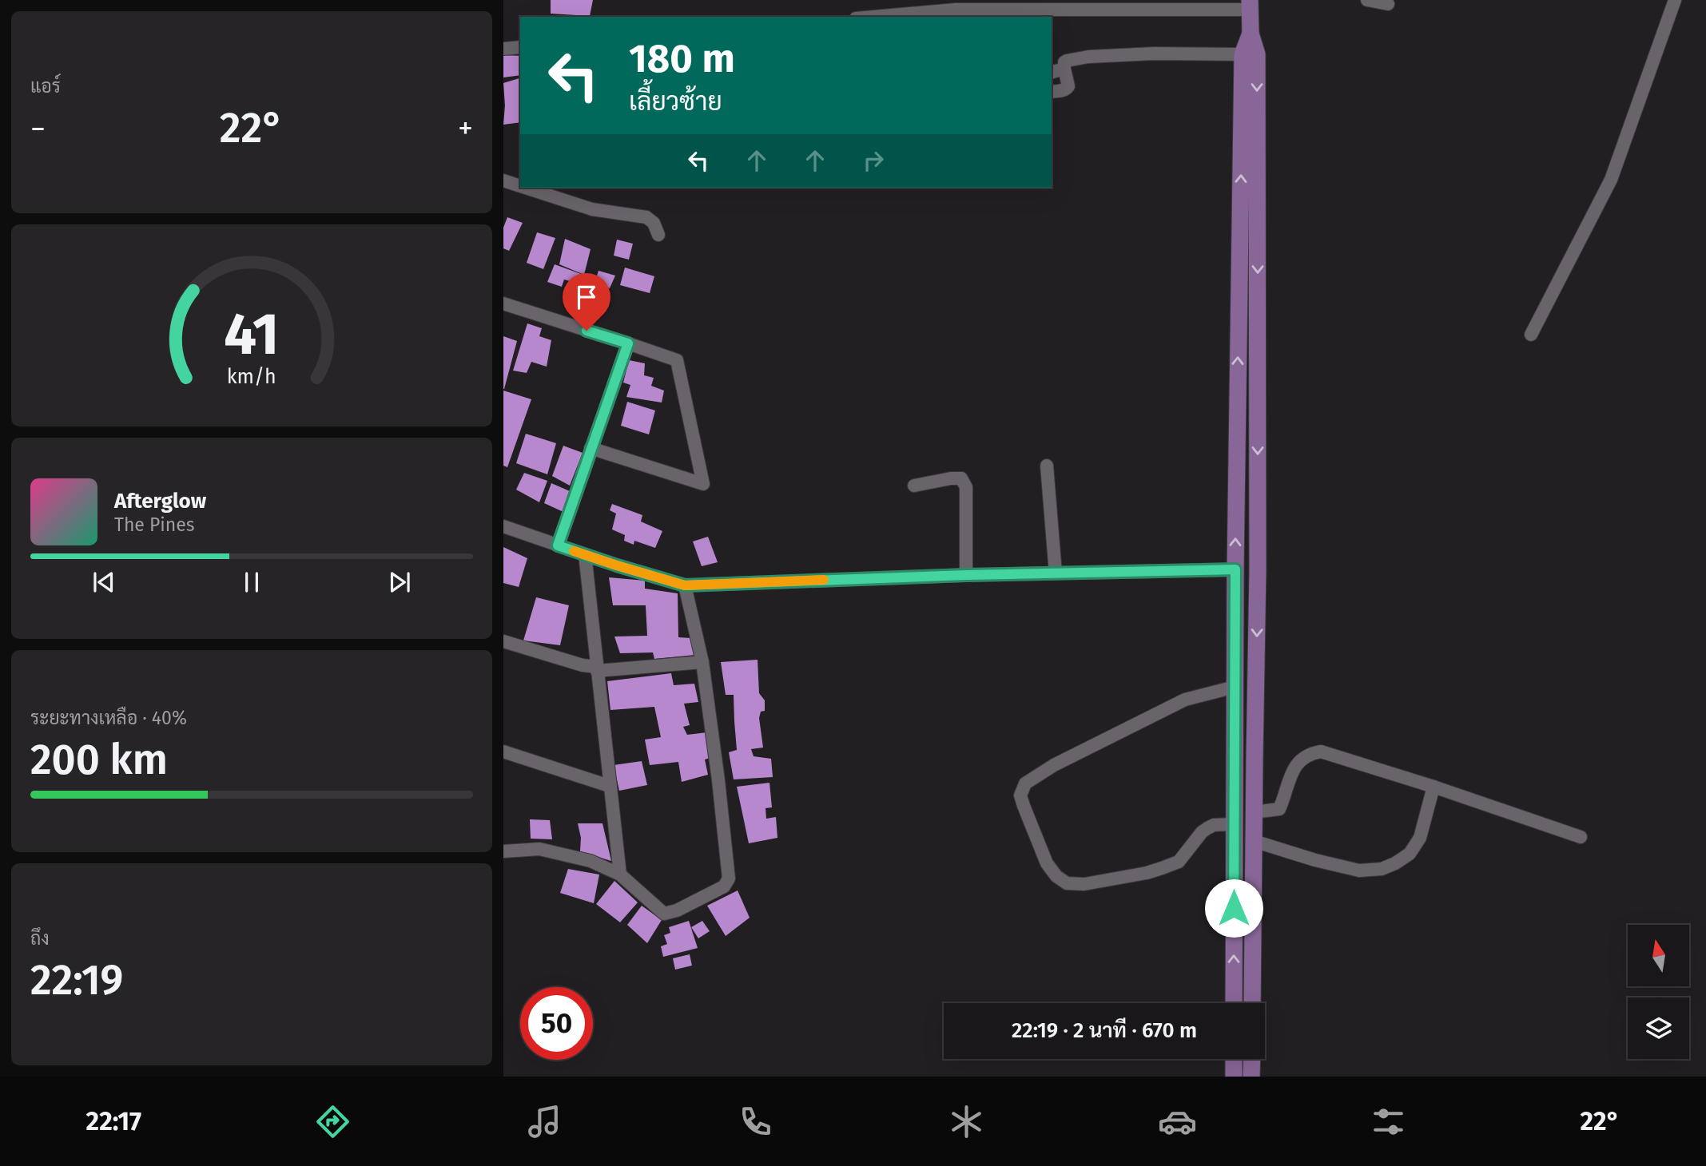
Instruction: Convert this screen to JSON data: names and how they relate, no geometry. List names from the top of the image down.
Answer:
{
  "north": "top",
  "page": {
    "tile": [
      "แอร์",
      ["ระยะทางเหลือ · 40%", "200 km"],
      ["ถึง", "22:19"]
    ],
    "turn": ["180 m", "เลี้ยวซ้าย"],
    "heat": ["−", "22°", "+"],
    "song": ["Afterglow", "The Pines"],
    "limit": "50",
    "trip": "22:19 · 2 นาที · 670 m",
    "tabs": ["22:17", "22°"],
    "gauge": ["41", "km/h"]
  }
}
